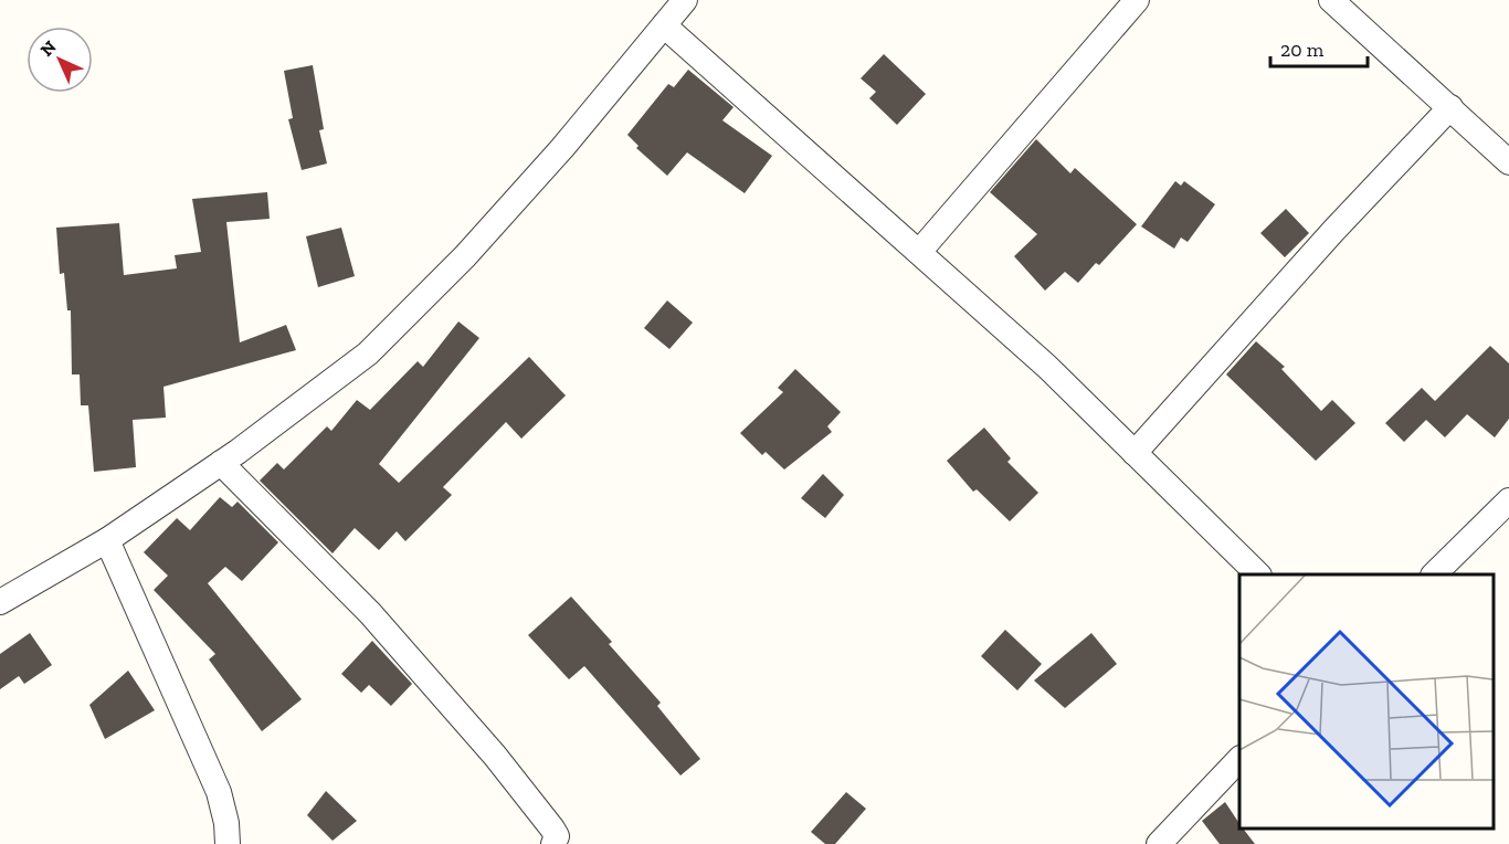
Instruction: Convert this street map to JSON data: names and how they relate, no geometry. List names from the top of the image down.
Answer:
{
  "scale_bar": "20 m",
  "north": "top left"
}
